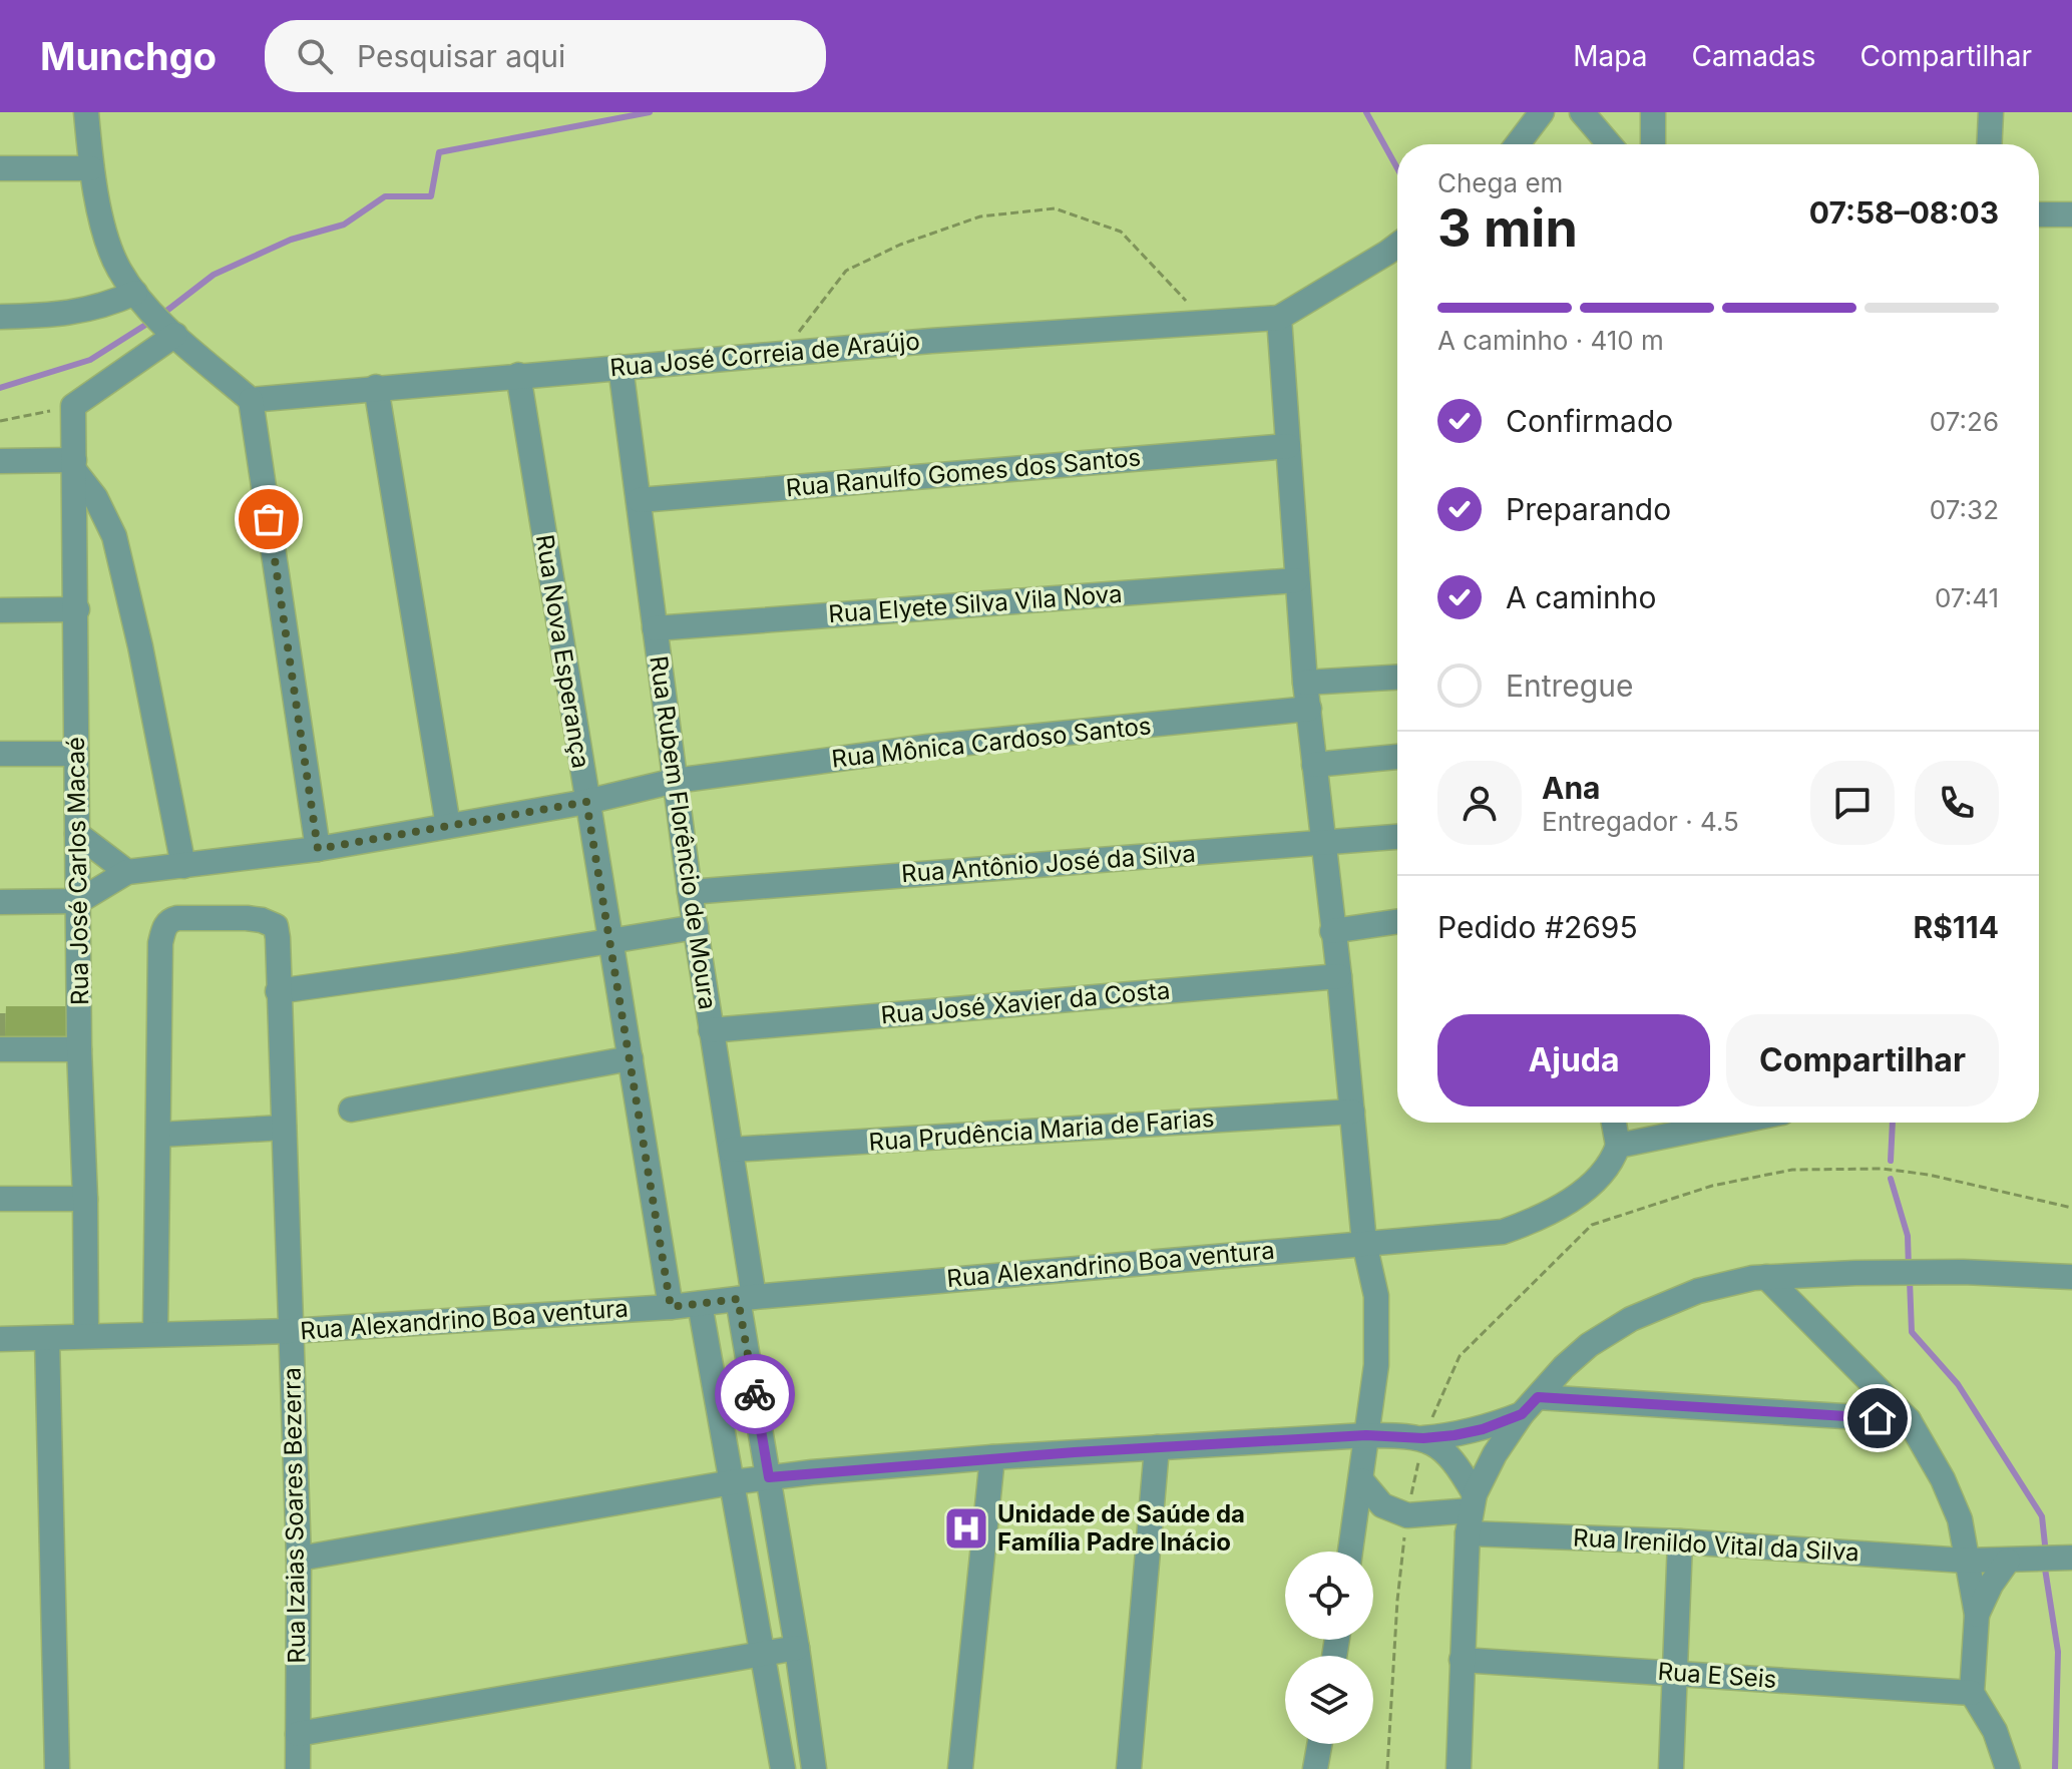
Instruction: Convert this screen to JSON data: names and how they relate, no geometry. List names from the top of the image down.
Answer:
{
  "streets": {
    "street": [
      "Rua José Correia de Araújo",
      "Rua Ranulfo Gomes dos Santos",
      "Rua Elyete Silva Vila Nova",
      "Rua Nova Esperança",
      "Rua Mônica Cardoso Santos",
      "Rua Rubem Florêncio de Moura",
      "Rua Antônio José da Silva",
      "Rua José Carlos Macaé",
      "Rua José Xavier da Costa",
      "Rua Prudência Maria de Farias",
      "Rua Alexandrino Boa ventura",
      "Rua Izaias Soares Bezerra",
      "Rua Irenildo Vital da Silva",
      "Rua E Seis"
    ]
  },
  "crossings": [
    ["Rua José Correia de Araújo", "Rua Nova Esperança"],
    ["Rua José Correia de Araújo", "Rua Rubem Florêncio de Moura"],
    ["Rua Ranulfo Gomes dos Santos", "Rua Rubem Florêncio de Moura"],
    ["Rua Elyete Silva Vila Nova", "Rua Rubem Florêncio de Moura"],
    ["Rua Nova Esperança", "Rua Mônica Cardoso Santos"],
    ["Rua Nova Esperança", "Rua Alexandrino Boa ventura"],
    ["Rua Mônica Cardoso Santos", "Rua Rubem Florêncio de Moura"],
    ["Rua Rubem Florêncio de Moura", "Rua Antônio José da Silva"],
    ["Rua Rubem Florêncio de Moura", "Rua José Xavier da Costa"],
    ["Rua Rubem Florêncio de Moura", "Rua Prudência Maria de Farias"],
    ["Rua Rubem Florêncio de Moura", "Rua Alexandrino Boa ventura"],
    ["Rua José Carlos Macaé", "Rua Alexandrino Boa ventura"],
    ["Rua Alexandrino Boa ventura", "Rua Izaias Soares Bezerra"]
  ],
  "places": {
    "hospital": ["Unidade de Saúde da Família Padre Inácio"]
  },
  "page": {
    "header": "Munchgo",
    "search": "Pesquisar aqui",
    "nav": ["Mapa", "Camadas", "Compartilhar"],
    "heading": ["3 min", "Chega em", "07:58–08:03"],
    "panel": [
      "Ana",
      "Entregador · 4.5",
      "Pedido #2695",
      "R$114"
    ],
    "bar": "A caminho · 410 m",
    "list": [
      ["Confirmado", "07:26"],
      ["Preparando", "07:32"],
      ["A caminho", "07:41"],
      "Entregue"
    ],
    "buttons": ["Ajuda", "Compartilhar"]
  }
}
